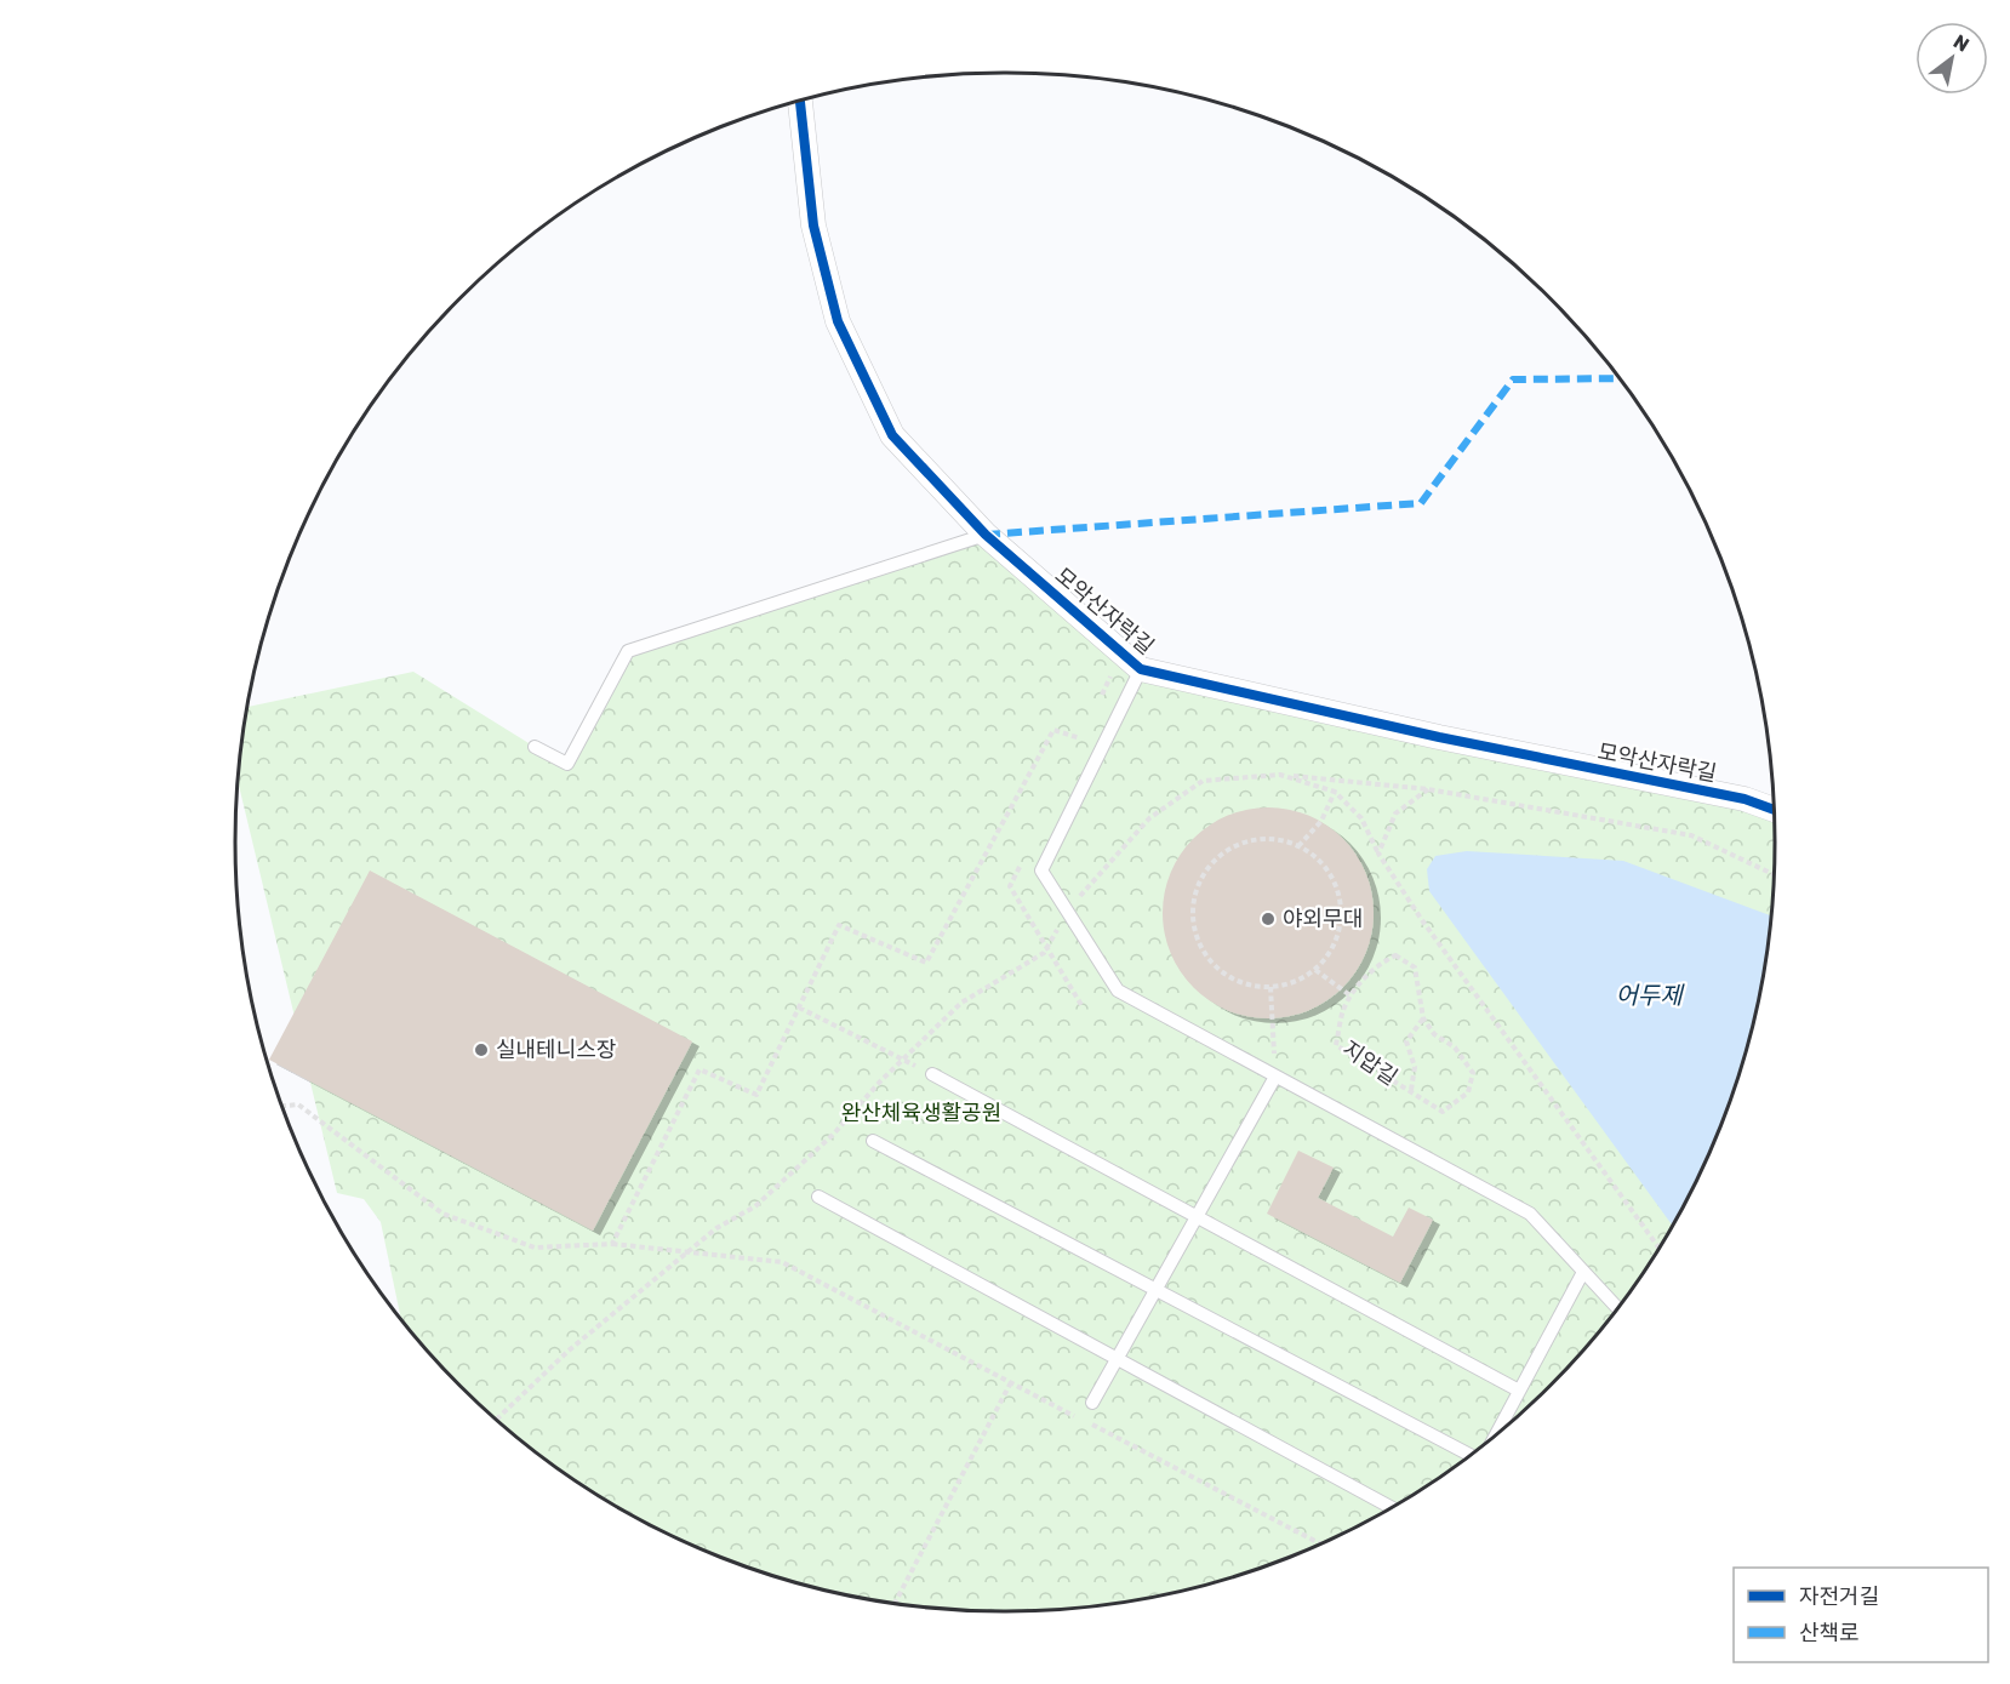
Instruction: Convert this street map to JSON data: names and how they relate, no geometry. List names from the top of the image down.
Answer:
{
  "streets": {
    "street": ["모악산자락길"],
    "path": ["지압길"]
  },
  "water": ["어두제"],
  "parks": ["완산체육생활공원"],
  "places": ["야외무대", "실내테니스장"],
  "legend": ["자전거길", "산책로"],
  "north": "top right"
}
